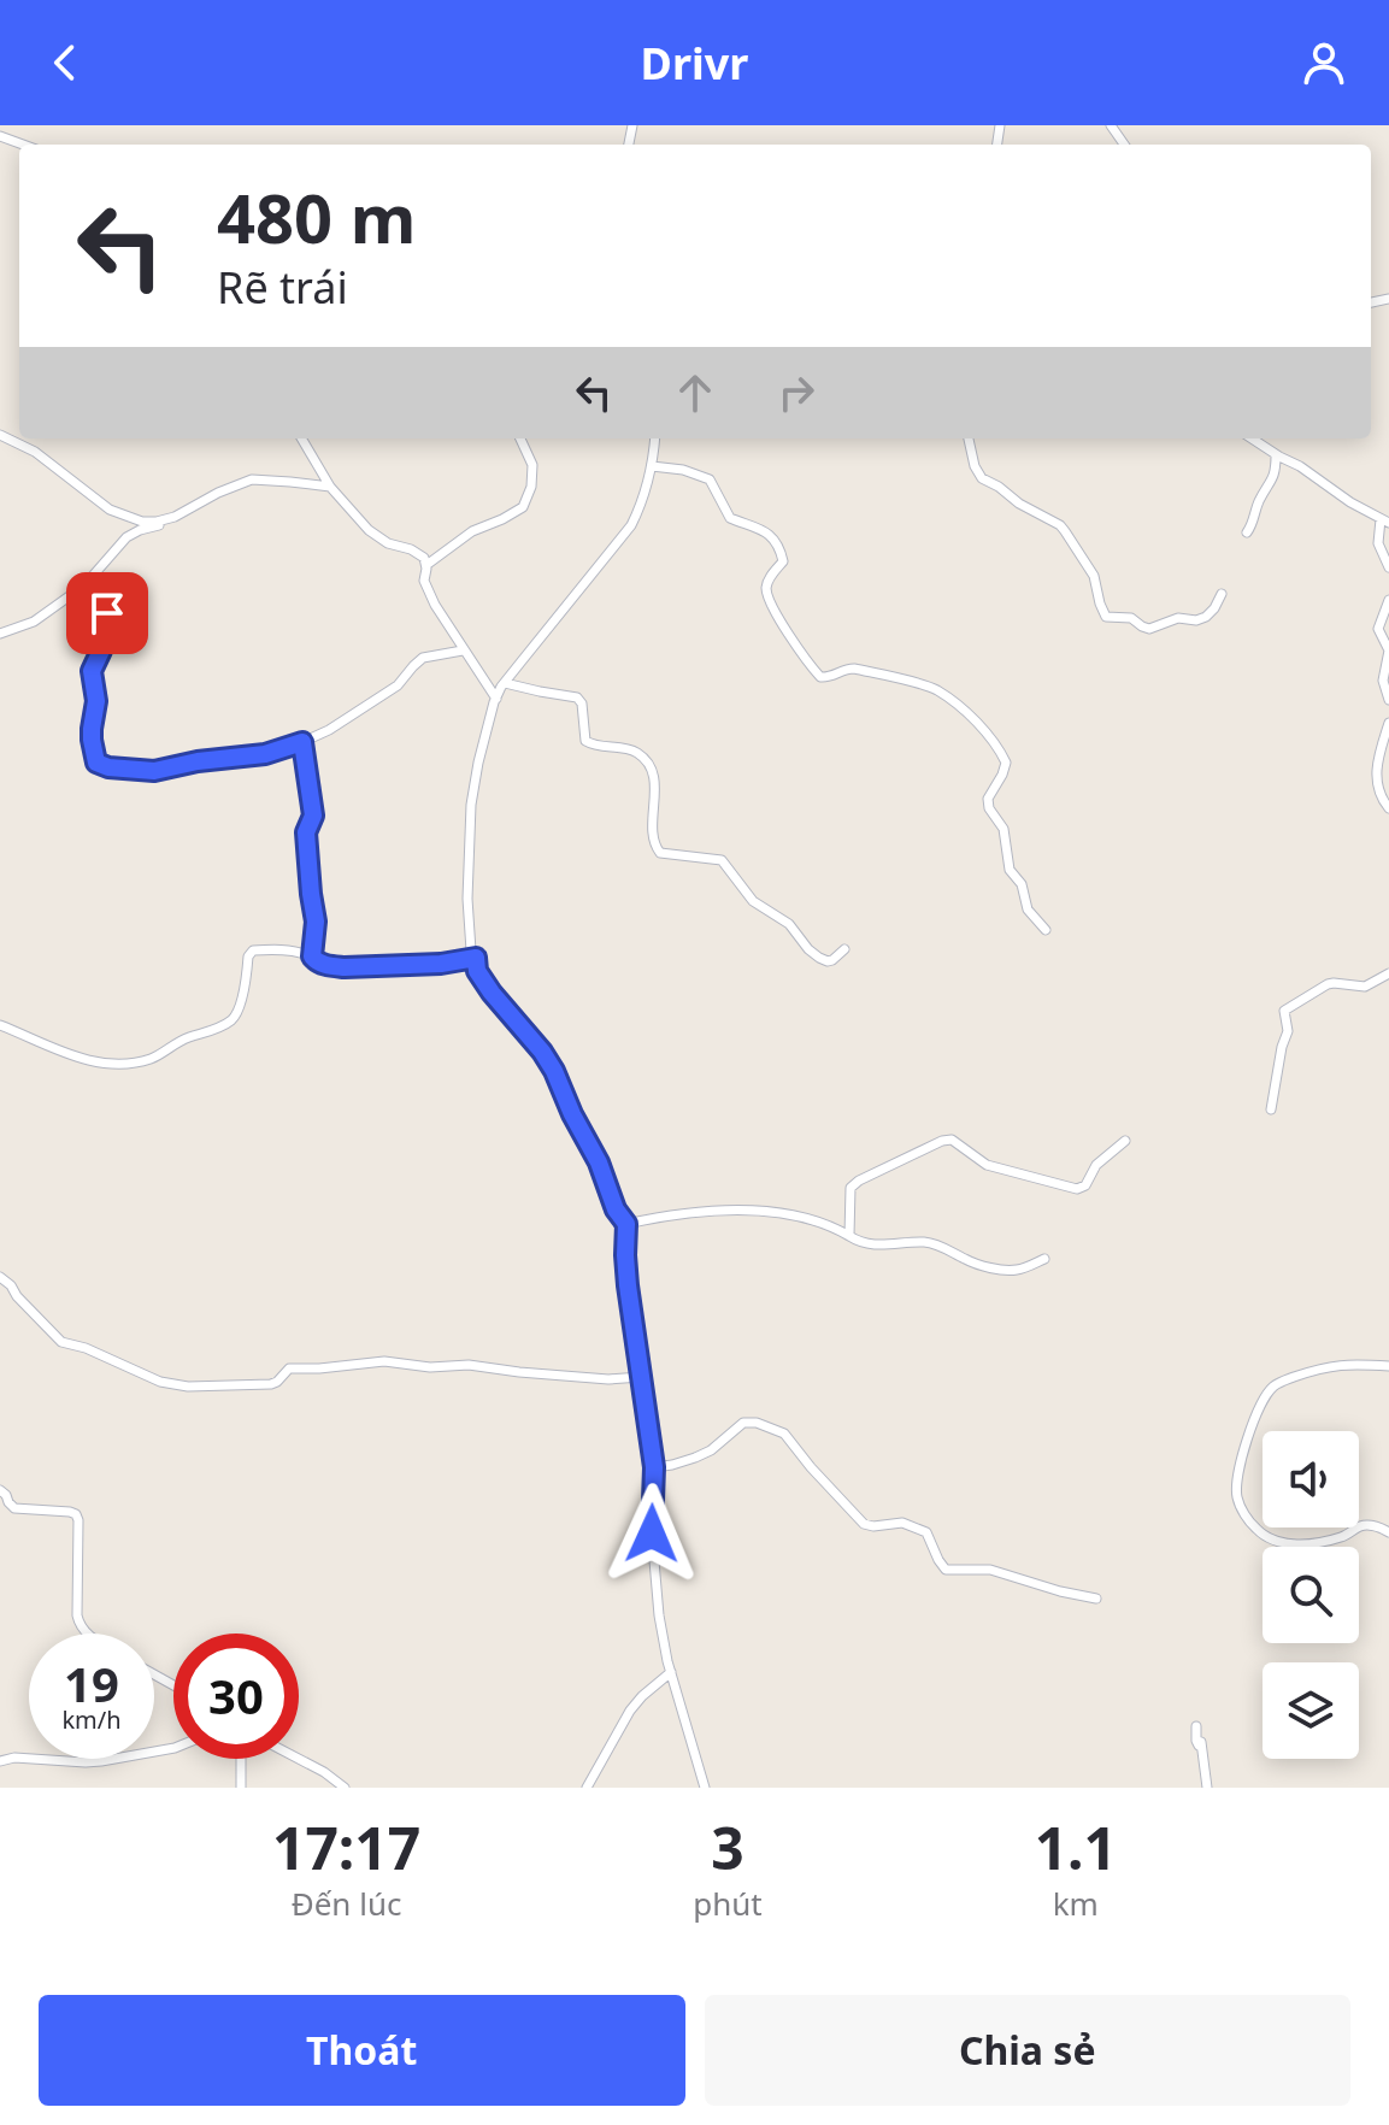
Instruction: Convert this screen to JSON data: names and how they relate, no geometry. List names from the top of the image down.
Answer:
{
  "page": {
    "header": "Drivr",
    "turn": ["480 m", "Rẽ trái"],
    "speed": "19 km/h",
    "limit": "30",
    "eta": [
      "17:17",
      "Đến lúc",
      "3",
      "phút",
      "1.1",
      "km"
    ],
    "buttons": ["Thoát", "Chia sẻ"]
  }
}
